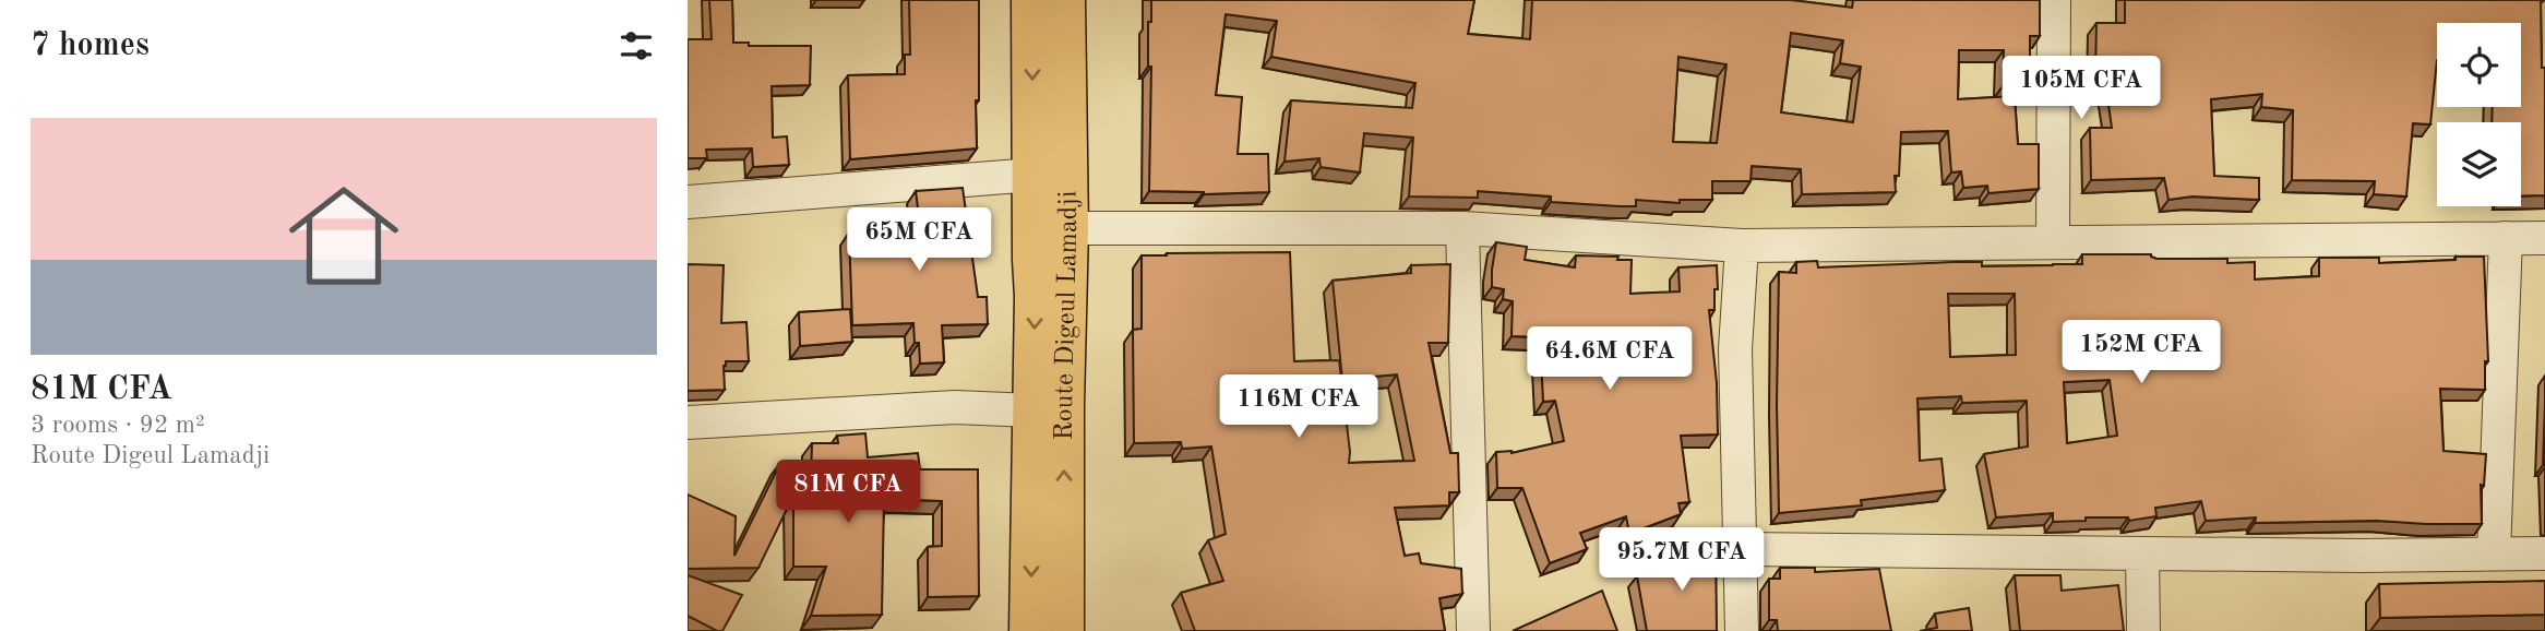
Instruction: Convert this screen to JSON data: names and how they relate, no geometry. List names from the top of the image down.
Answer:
{
  "streets": {
    "main road": ["Route Digeul Lamadji"]
  },
  "page": {
    "heading": "7 homes",
    "price": [
      "105M CFA",
      "65M CFA",
      "152M CFA",
      "64.6M CFA",
      "116M CFA",
      "81M CFA",
      "95.7M CFA"
    ],
    "list": [
      {
        "name": "81M CFA",
        "note": "3 rooms · 92 m² · Route Digeul Lamadji"
      }
    ]
  }
}
